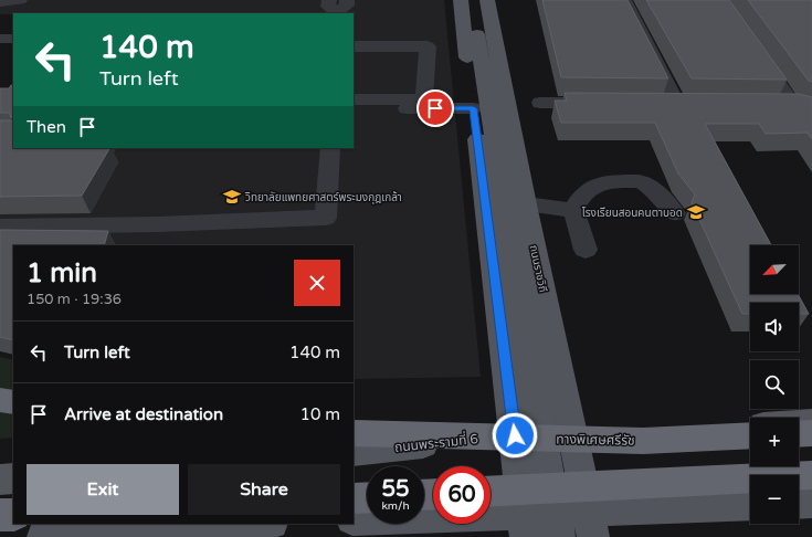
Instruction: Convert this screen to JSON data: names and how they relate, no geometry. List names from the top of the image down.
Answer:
{
  "streets": {
    "highway": ["ทางพิเศษศรีรัช"],
    "main road": ["ถนนราชวิถี", "ถนนพระรามที่ 6"]
  },
  "crossings": [
    ["ถนนราชวิถี", "ถนนพระรามที่ 6"]
  ],
  "places": {
    "school or university": ["วิทยาลัยแพทยศาสตร์พระมงกุฎเกล้า", "โรงเรียนสอนคนตาบอด"]
  },
  "north": "bottom left",
  "page": {
    "turn": ["140 m", "Turn left"],
    "then": "Then",
    "map_buttons": ["+", "−"],
    "heading": ["1 min", "150 m · 19:36"],
    "list": [
      {
        "name": "Turn left",
        "value": "140 m"
      },
      {
        "name": "Arrive at destination",
        "value": "10 m"
      }
    ],
    "buttons": ["Exit", "Share"],
    "speed": "55 km/h",
    "limit": "60"
  }
}
